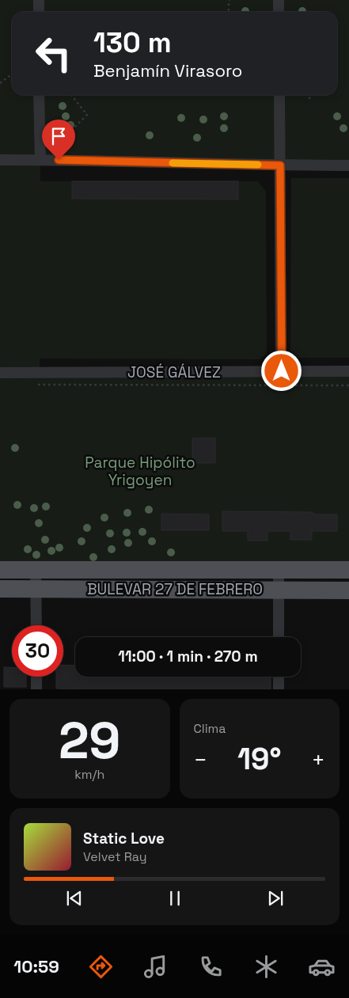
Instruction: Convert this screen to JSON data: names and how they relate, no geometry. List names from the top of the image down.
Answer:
{
  "streets": {
    "main road": ["BULEVAR 27 DE FEBRERO"],
    "street": ["JOSÉ GÁLVEZ"]
  },
  "parks": ["Parque Hipólito Yrigoyen"],
  "page": {
    "turn": ["130 m", "Benjamín Virasoro"],
    "limit": "30",
    "trip": "11:00 · 1 min · 270 m",
    "tile": [
      ["29", "km/h"],
      "Clima"
    ],
    "heat": ["−", "19°", "+"],
    "song": ["Static Love", "Velvet Ray"],
    "tabs": "10:59"
  }
}
